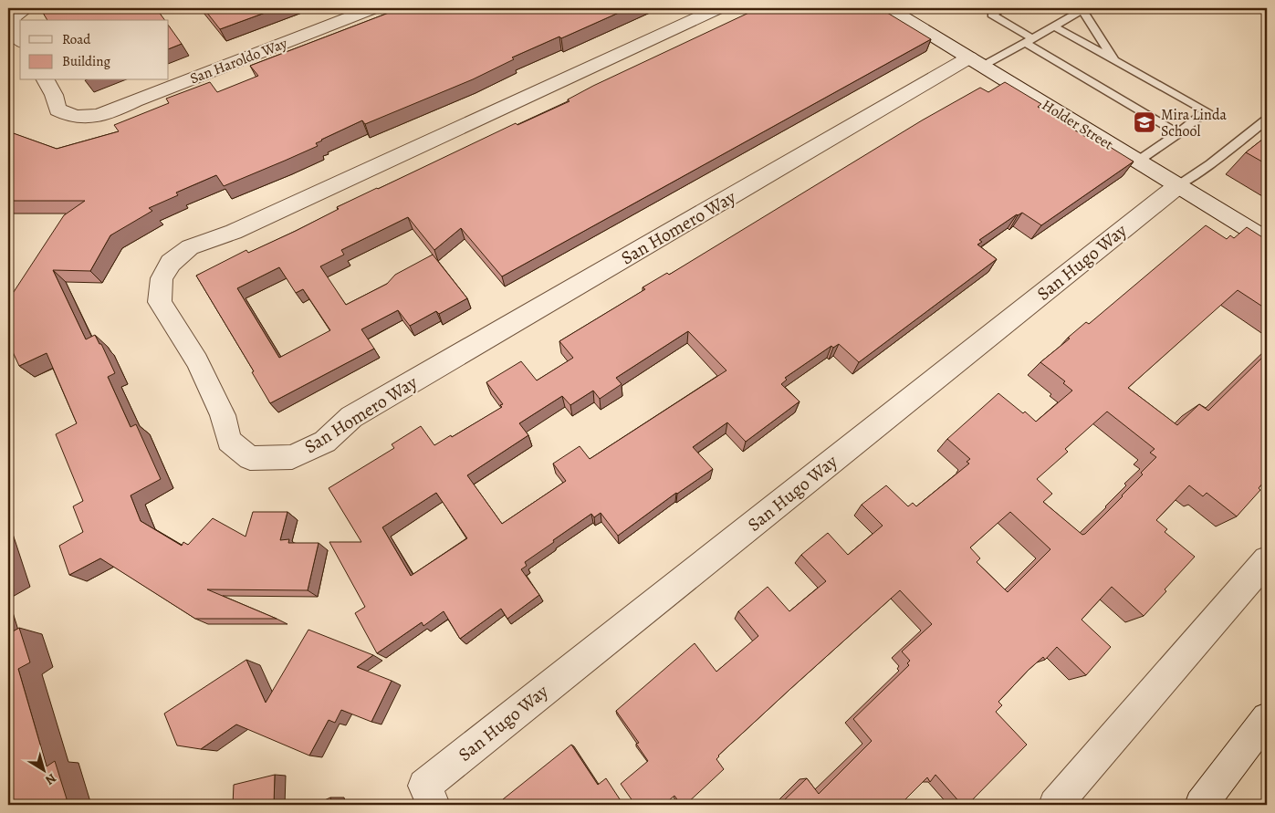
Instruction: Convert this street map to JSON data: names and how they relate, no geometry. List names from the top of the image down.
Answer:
{
  "streets": {
    "street": [
      "San Haroldo Way",
      "Holder Street",
      "San Homero Way",
      "San Hugo Way"
    ]
  },
  "crossings": [
    ["Holder Street", "San Homero Way"],
    ["Holder Street", "San Hugo Way"]
  ],
  "places": {
    "school or university": ["Mira Linda School"]
  },
  "legend": ["Road", "Building"],
  "north": "bottom right"
}
